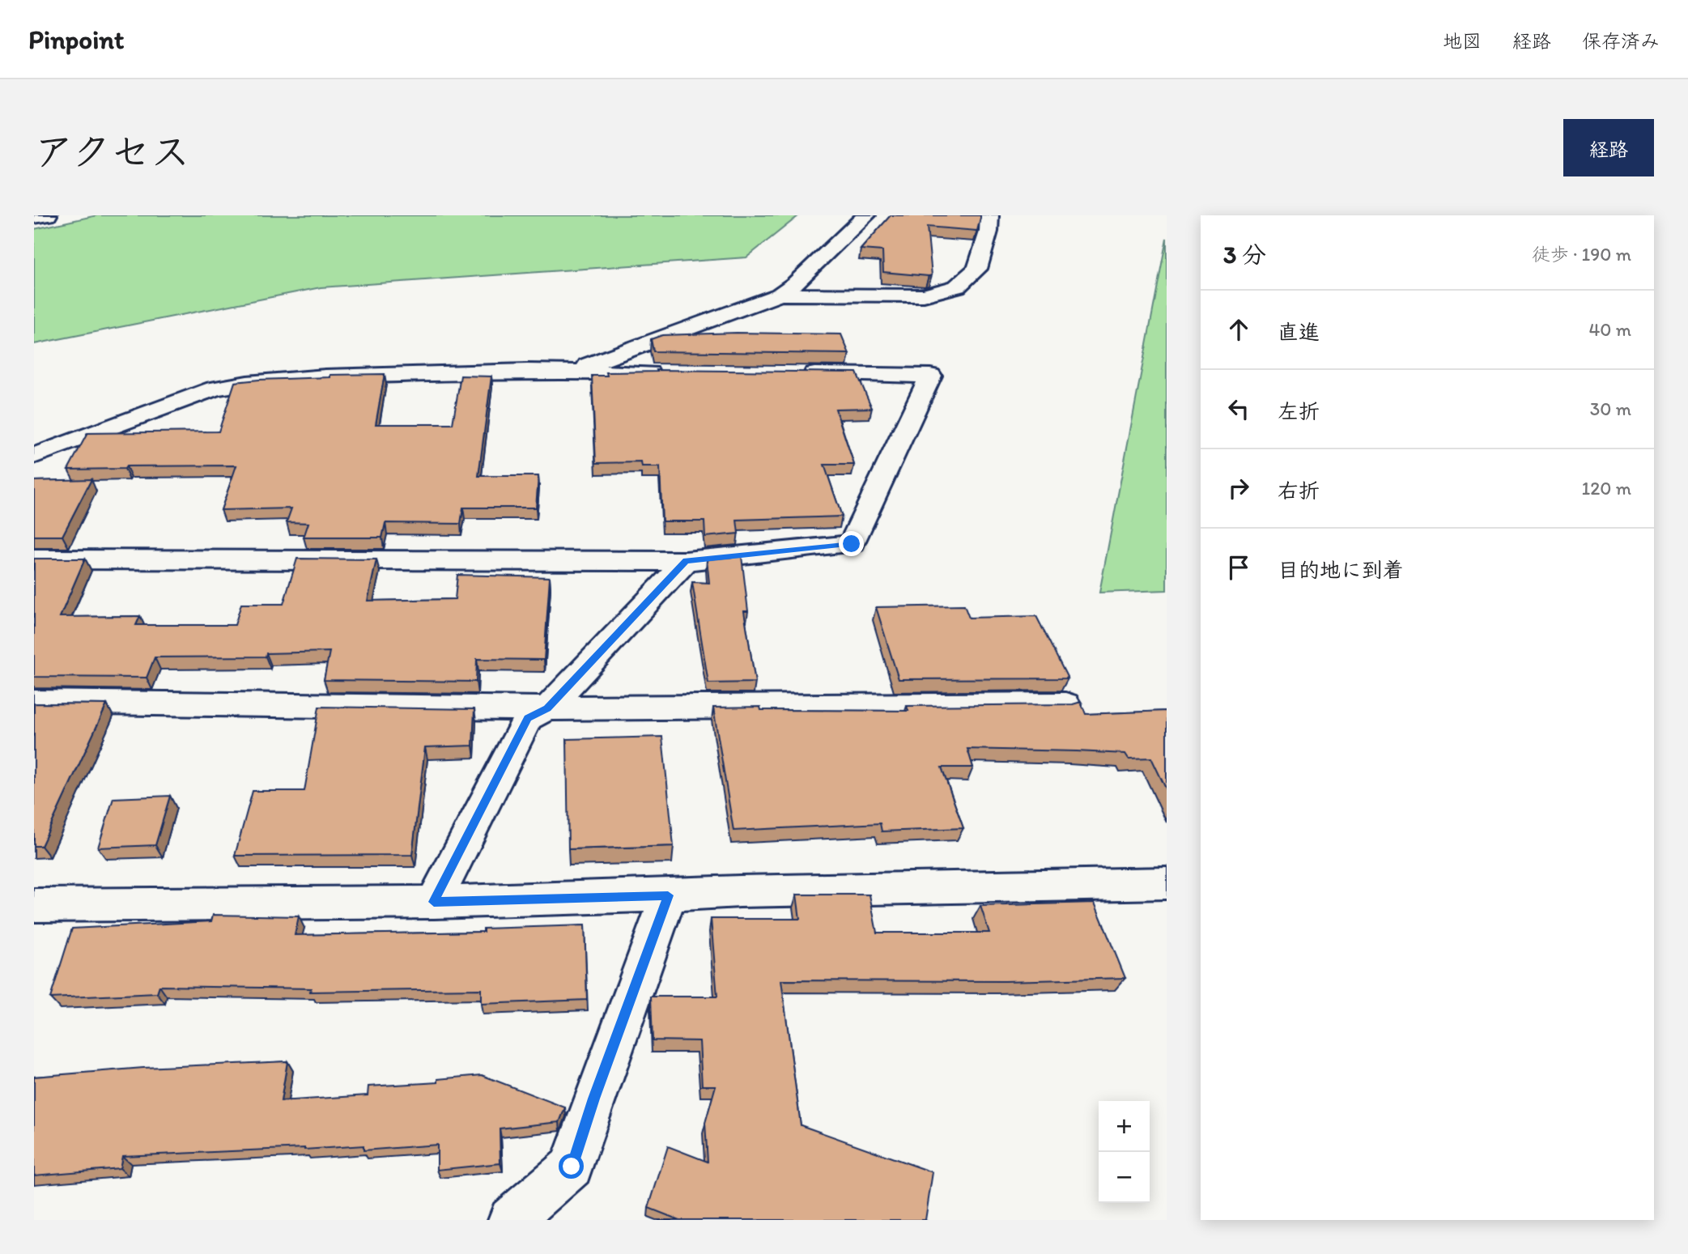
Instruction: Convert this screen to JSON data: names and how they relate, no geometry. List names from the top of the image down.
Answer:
{
  "page": {
    "header": "Pinpoint",
    "nav": ["地図", "経路", "保存済み"],
    "title": "アクセス",
    "buttons": "経路",
    "heading": ["3 分", "徒歩 · 190 m"],
    "list": [
      ["直進", "40 m"],
      ["左折", "30 m"],
      ["右折", "120 m"],
      "目的地に到着"
    ],
    "map_buttons": ["+", "−"]
  }
}
